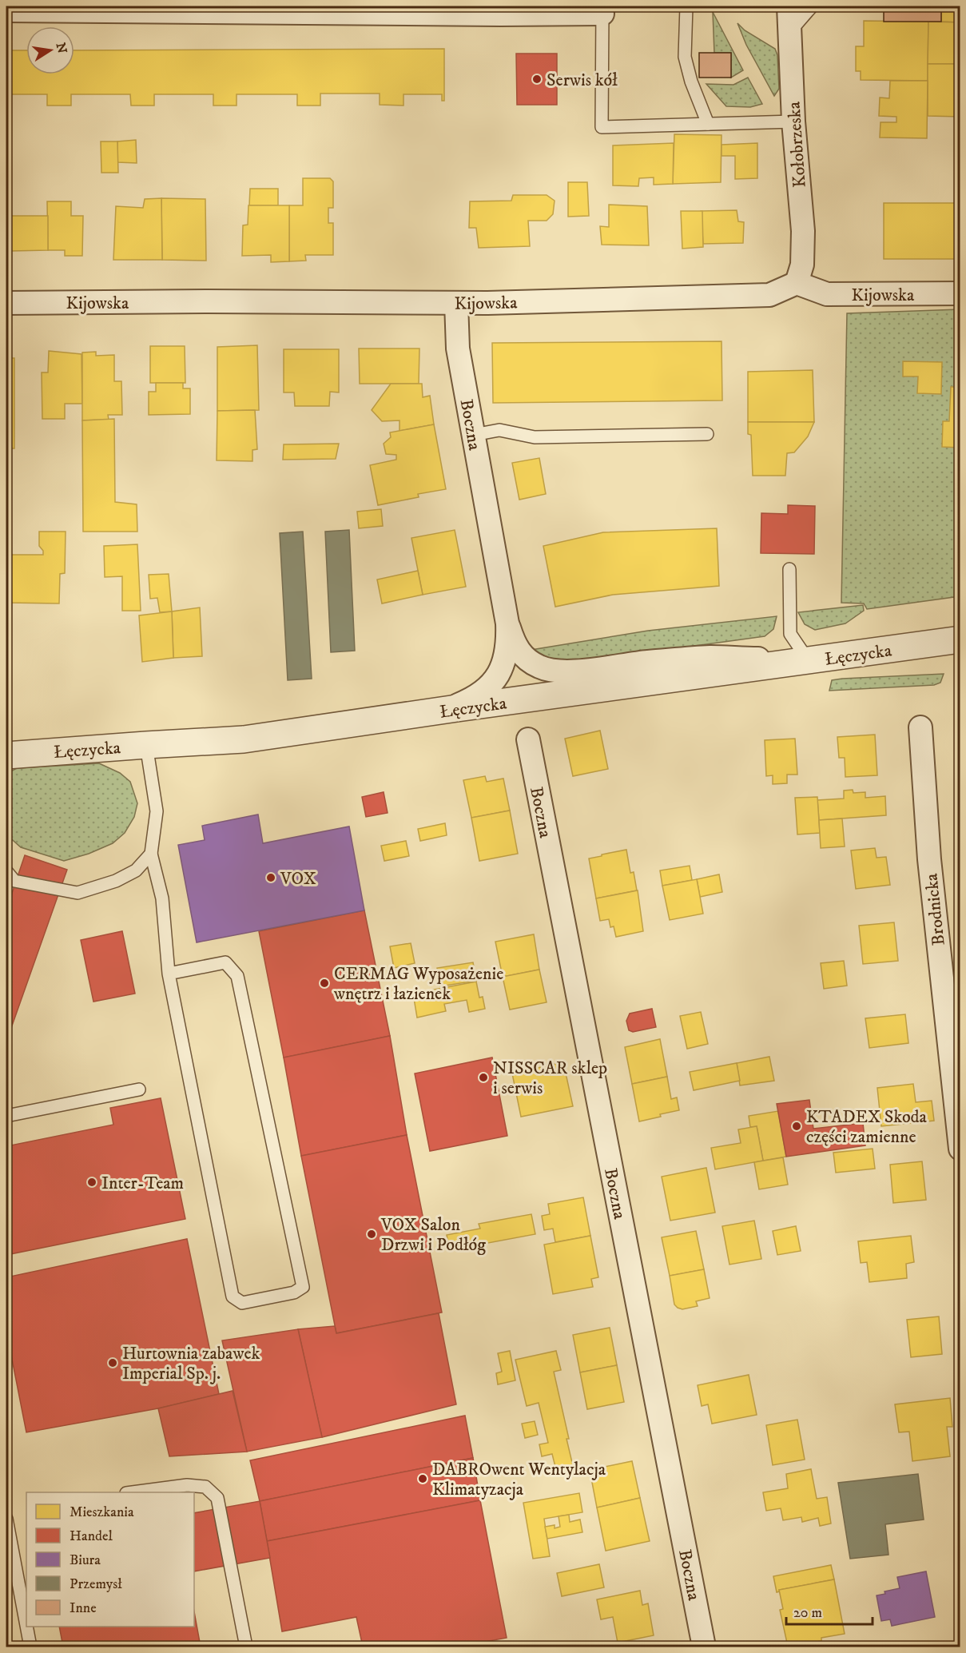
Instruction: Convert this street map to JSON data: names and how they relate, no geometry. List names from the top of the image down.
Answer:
{
  "streets": {
    "street": [
      "Kołobrzeska",
      "Kijowska",
      "Boczna",
      "Łęczycka",
      "Brodnicka"
    ]
  },
  "crossings": [
    ["Kołobrzeska", "Kijowska"],
    ["Kijowska", "Boczna"],
    ["Boczna", "Łęczycka"]
  ],
  "places": [
    "Serwis kół",
    "VOX",
    "CERMAG Wyposażenie wnętrz i łazienek",
    "NISSCAR sklep i serwis",
    "KTADEX Skoda części zamienne",
    "Inter-Team",
    "VOX Salon Drzwi i Podłóg",
    "Hurtownia zabawek Imperial Sp. j.",
    "DABROwent Wentylacja Klimatyzacja"
  ],
  "legend": [
    "Mieszkania",
    "Handel",
    "Biura",
    "Przemysł",
    "Inne"
  ],
  "scale_bar": "20 m",
  "north": "right"
}
